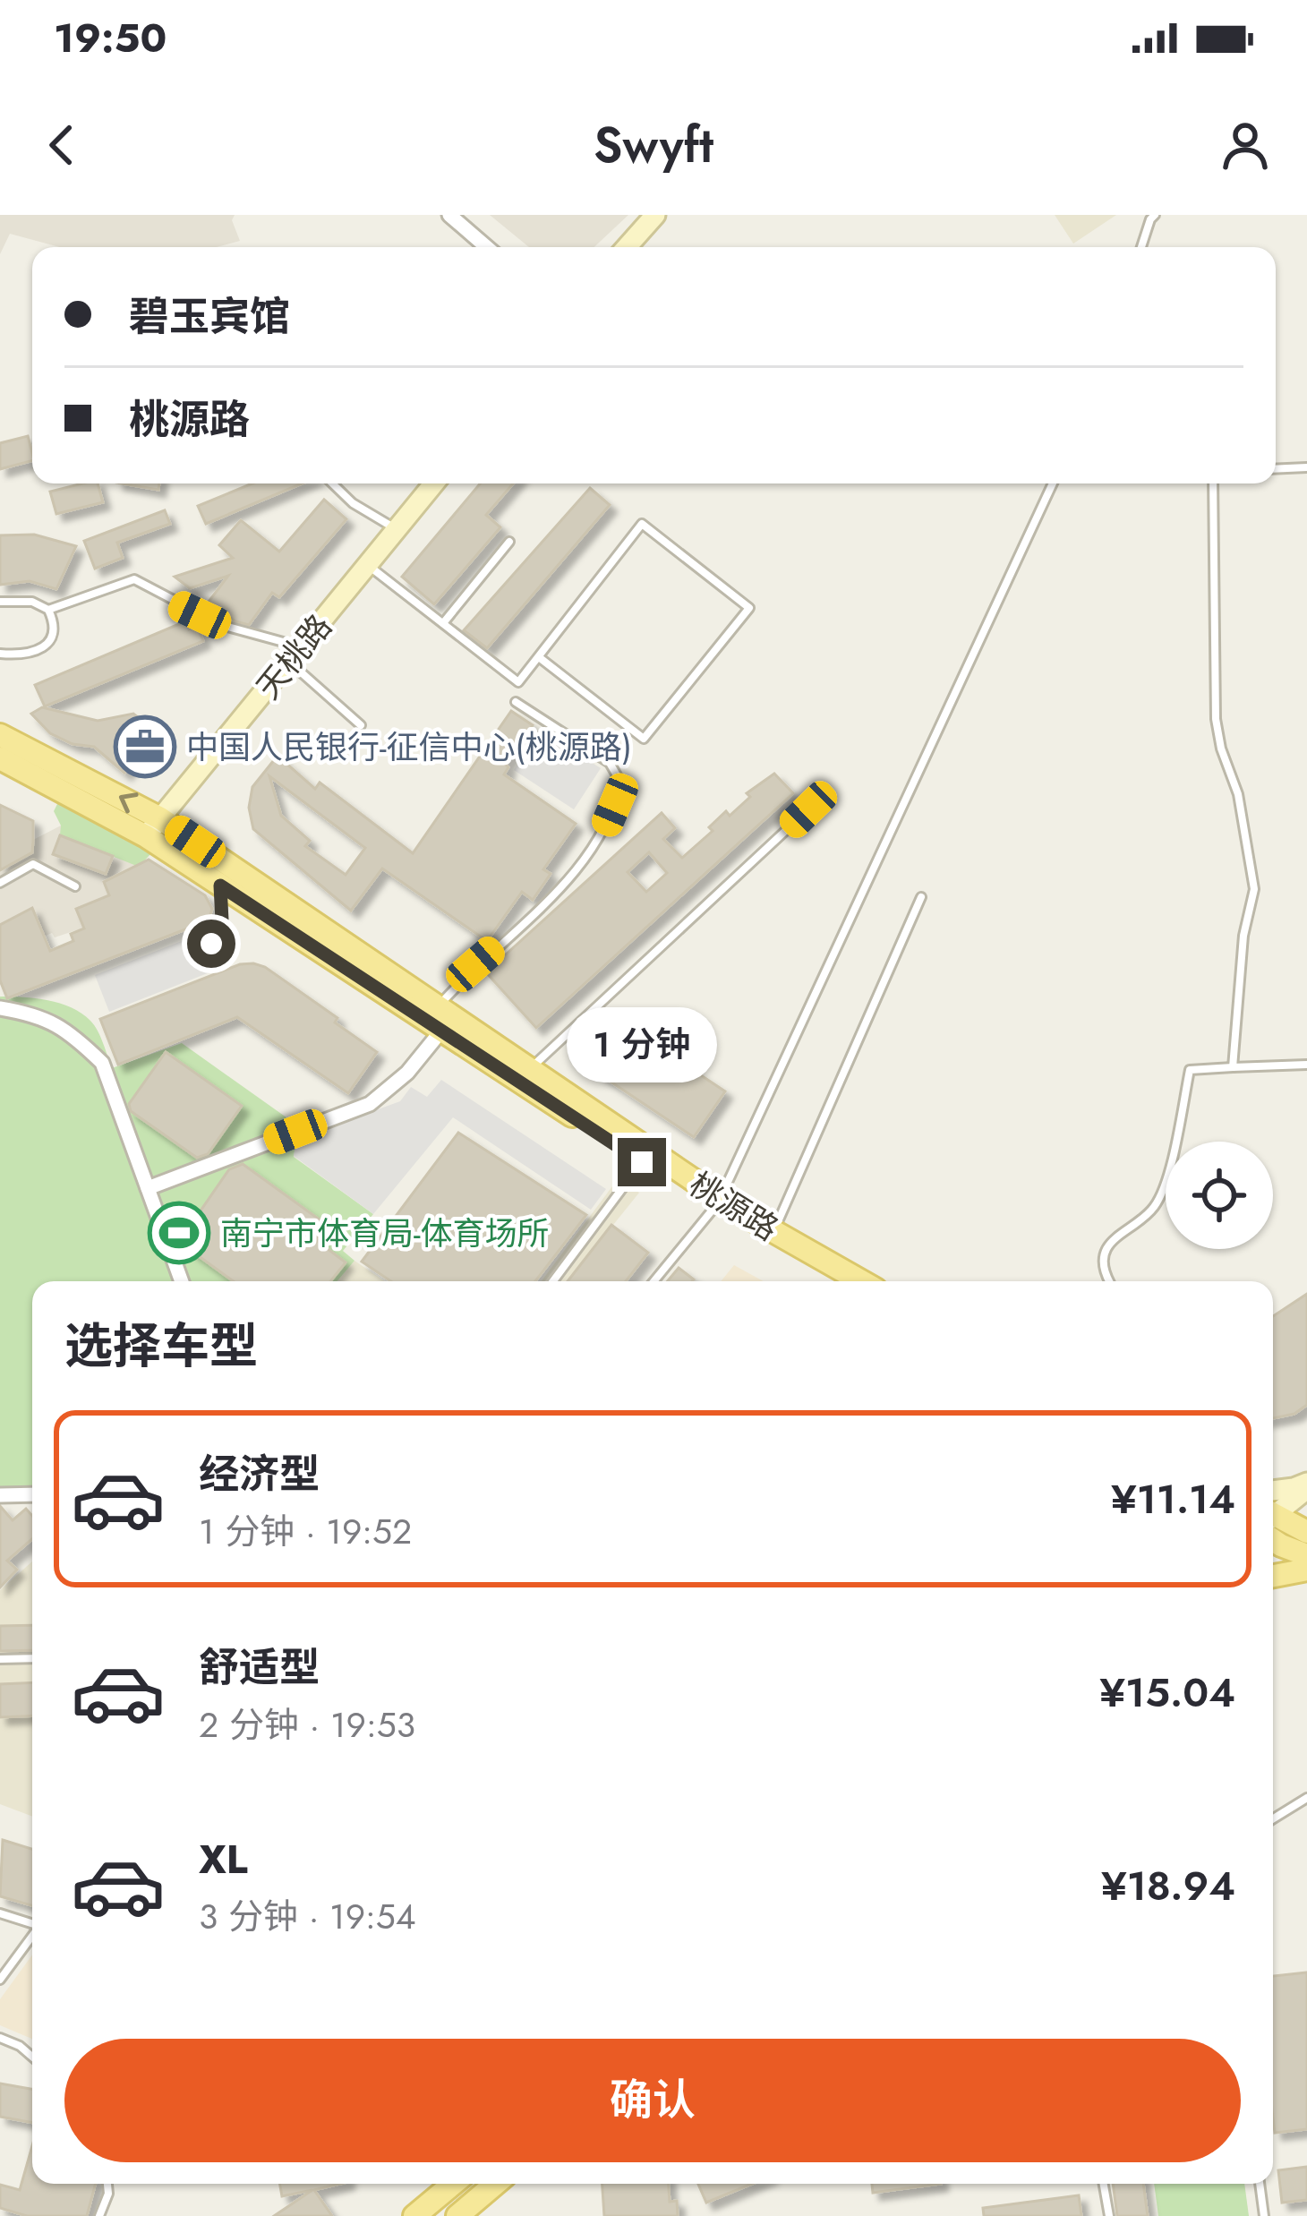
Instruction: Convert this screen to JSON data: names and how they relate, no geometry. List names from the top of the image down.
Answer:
{
  "streets": {
    "main road": ["天桃路", "桃源路"]
  },
  "crossings": [
    ["天桃路", "桃源路"]
  ],
  "places": {
    "office": ["中国人民银行-征信中心(桃源路)"],
    "sports": ["南宁市体育局-体育场所"]
  },
  "page": {
    "status": "19:50",
    "header": "Swyft",
    "banner": ["碧玉宾馆", "桃源路"],
    "bubble": "1 分钟",
    "heading": "选择车型",
    "list": [
      {
        "name": "经济型",
        "note": "1 分钟 · 19:52",
        "value": "¥11.14"
      },
      {
        "name": "舒适型",
        "note": "2 分钟 · 19:53",
        "value": "¥15.04"
      },
      {
        "name": "XL",
        "note": "3 分钟 · 19:54",
        "value": "¥18.94"
      }
    ],
    "buttons": "确认"
  }
}
